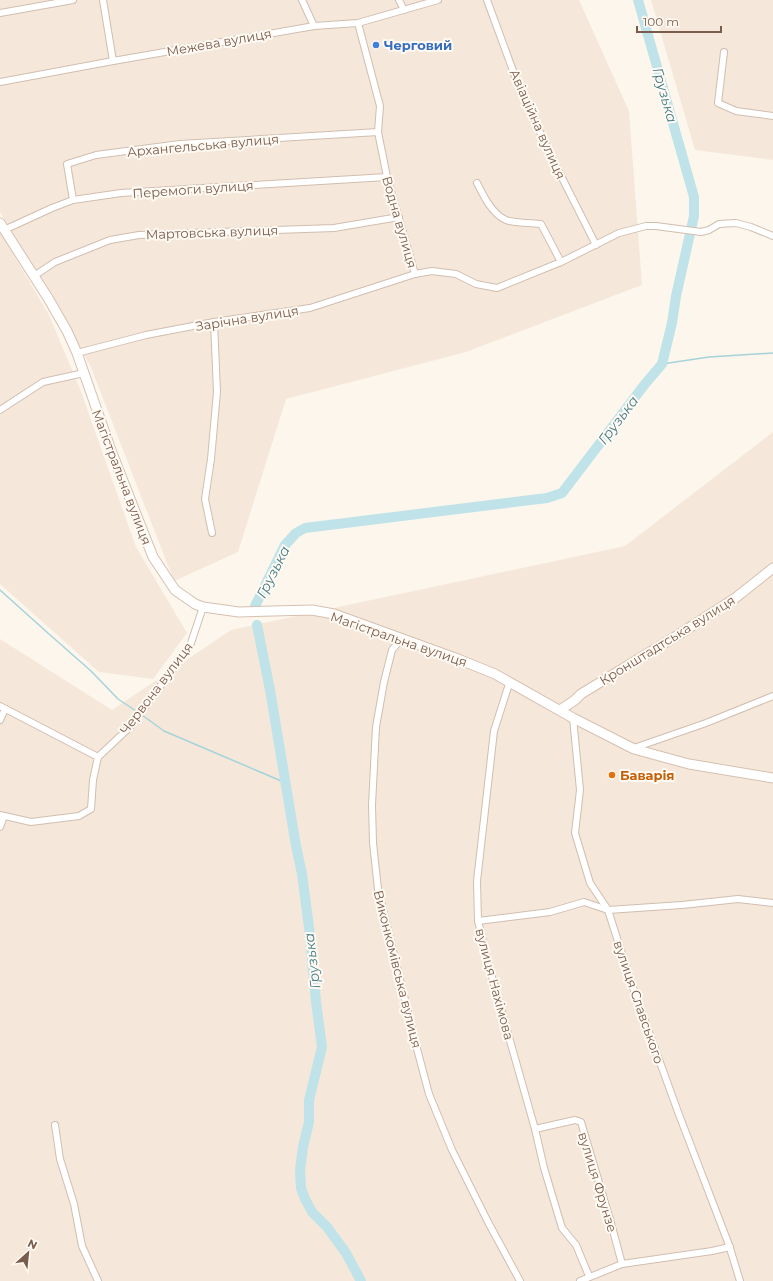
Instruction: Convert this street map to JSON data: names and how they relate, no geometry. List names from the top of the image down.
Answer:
{
  "streets": {
    "main road": ["Магістральна вулиця", "Кронштадтська вулиця"],
    "street": [
      "Межева вулиця",
      "Авіаційна вулиця",
      "Архангельська вулиця",
      "Перемоги вулиця",
      "Водна вулиця",
      "Мартовська вулиця",
      "Зарічна вулиця",
      "Червона вулиця",
      "Виконкомівська вулиця",
      "вулиця Нахімова",
      "вулиця Славського",
      "вулиця Фрунзе"
    ]
  },
  "crossings": [
    ["Межева вулиця", "Водна вулиця"],
    ["Авіаційна вулиця", "Водна вулиця"],
    ["Архангельська вулиця", "Перемоги вулиця"],
    ["Архангельська вулиця", "Водна вулиця"],
    ["Перемоги вулиця", "Водна вулиця"],
    ["Перемоги вулиця", "Магістральна вулиця"],
    ["Водна вулиця", "Мартовська вулиця"],
    ["Водна вулиця", "Зарічна вулиця"],
    ["Мартовська вулиця", "Магістральна вулиця"],
    ["Зарічна вулиця", "Магістральна вулиця"],
    ["Магістральна вулиця", "Кронштадтська вулиця"],
    ["Магістральна вулиця", "Червона вулиця"],
    ["Магістральна вулиця", "Виконкомівська вулиця"],
    ["Магістральна вулиця", "вулиця Нахімова"],
    ["Магістральна вулиця", "вулиця Славського"],
    ["вулиця Нахімова", "вулиця Фрунзе"]
  ],
  "water": ["Грузька"],
  "places": ["Черговий", "Баварія"],
  "scale_bar": "100 m",
  "north": "top right"
}
